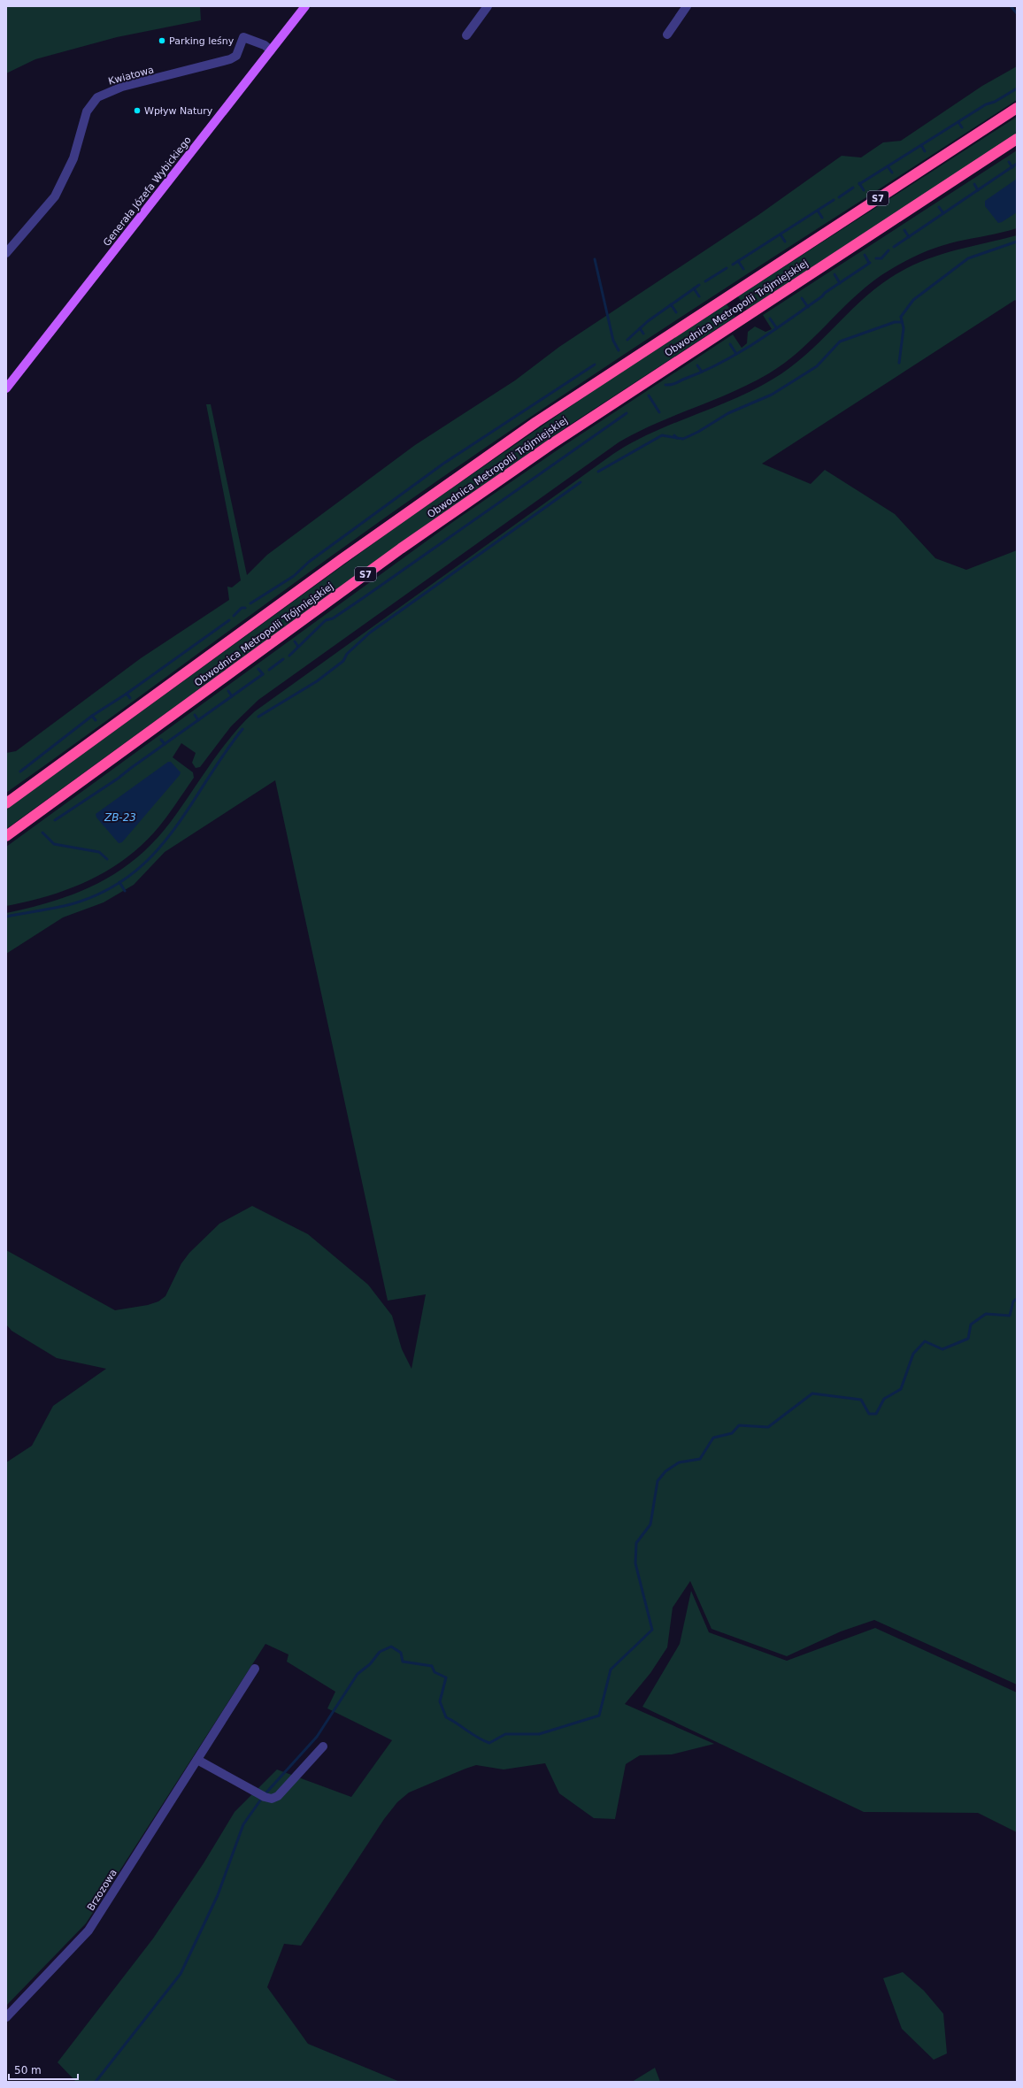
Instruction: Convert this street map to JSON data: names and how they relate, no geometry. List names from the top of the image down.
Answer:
{
  "streets": {
    "highway": ["S7", "Obwodnica Metropolii Trójmiejskiej"],
    "main road": ["Generała Józefa Wybickiego"],
    "street": ["Kwiatowa", "Brzozowa"]
  },
  "crossings": [
    ["Kwiatowa", "Generała Józefa Wybickiego"]
  ],
  "water": ["ZB-23"],
  "places": ["Parking leśny", "Wpływ Natury"],
  "scale_bar": "50 m"
}
